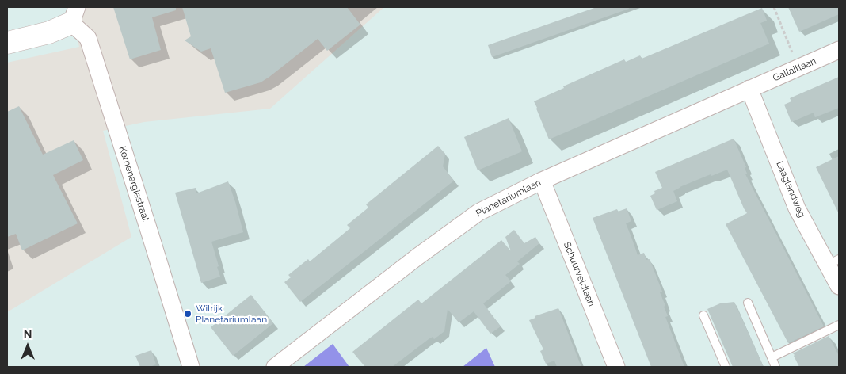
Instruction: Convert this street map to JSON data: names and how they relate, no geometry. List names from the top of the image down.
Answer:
{
  "streets": {
    "street": [
      "Gallaitlaan",
      "Kernenergiestraat",
      "Laaglandweg",
      "Planetariumlaan",
      "Schuurveldlaan"
    ]
  },
  "crossings": [
    ["Gallaitlaan", "Laaglandweg"],
    ["Gallaitlaan", "Planetariumlaan"],
    ["Laaglandweg", "Planetariumlaan"],
    ["Planetariumlaan", "Schuurveldlaan"]
  ],
  "places": ["Wilrijk Planetariumlaan"],
  "north": "top"
}
